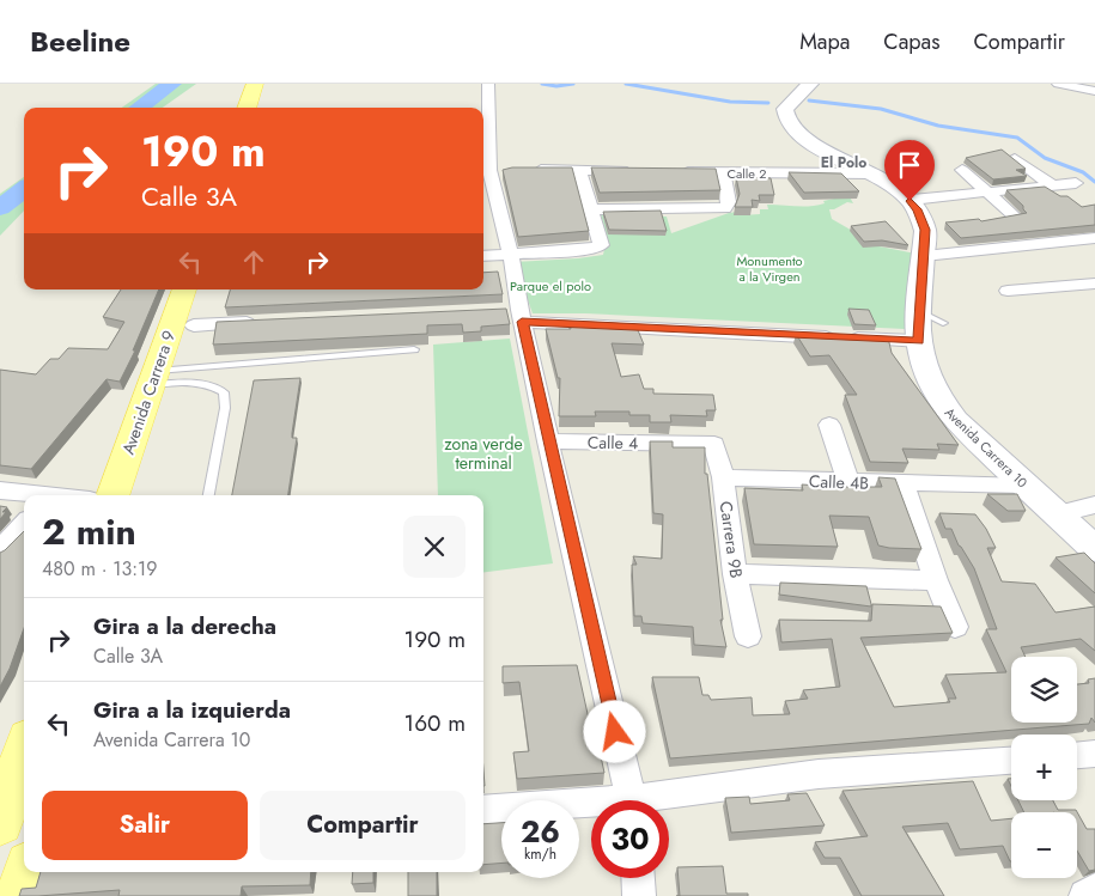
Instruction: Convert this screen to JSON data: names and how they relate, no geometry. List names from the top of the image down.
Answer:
{
  "streets": {
    "main road": ["Avenida Carrera 9", "Avenida Carrera 10"],
    "street": [
      "Calle 2",
      "Calle 4",
      "Calle 4B",
      "Carrera 9B"
    ]
  },
  "crossings": [
    ["Calle 2", "Avenida Carrera 10"],
    ["Calle 4", "Carrera 9B"],
    ["Avenida Carrera 10", "Calle 4B"],
    ["Calle 4B", "Carrera 9B"]
  ],
  "districts": ["El Polo"],
  "parks": ["Monumento a la Virgen", "Parque el polo", "zona verde terminal"],
  "page": {
    "header": "Beeline",
    "nav": ["Mapa", "Capas", "Compartir"],
    "turn": ["190 m", "Calle 3A"],
    "heading": ["2 min", "480 m · 13:19"],
    "list": [
      {
        "name": "Gira a la derecha",
        "note": "Calle 3A",
        "value": "190 m"
      },
      {
        "name": "Gira a la izquierda",
        "note": "Avenida Carrera 10",
        "value": "160 m"
      }
    ],
    "map_buttons": ["+", "−"],
    "buttons": ["Salir", "Compartir"],
    "speed": "26 km/h",
    "limit": "30"
  }
}
